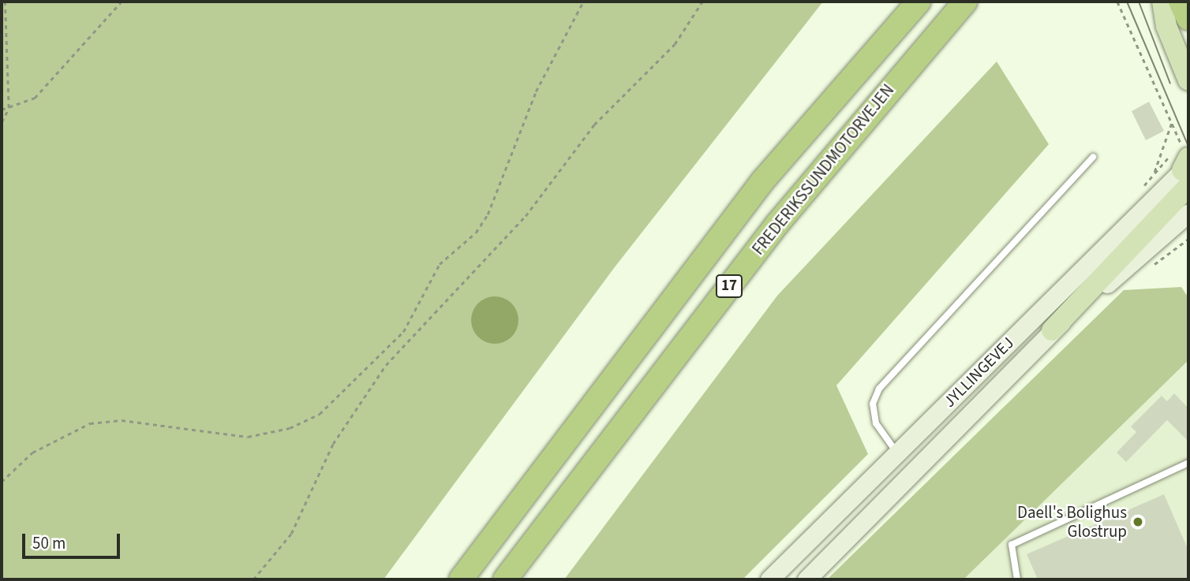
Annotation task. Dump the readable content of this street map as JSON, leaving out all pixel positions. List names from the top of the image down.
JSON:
{
  "streets": {
    "highway": ["FREDERIKSSUNDMOTORVEJEN", "17"],
    "street": ["JYLLINGEVEJ"]
  },
  "places": ["Daell's Bolighus Glostrup"],
  "scale_bar": "50 m"
}
